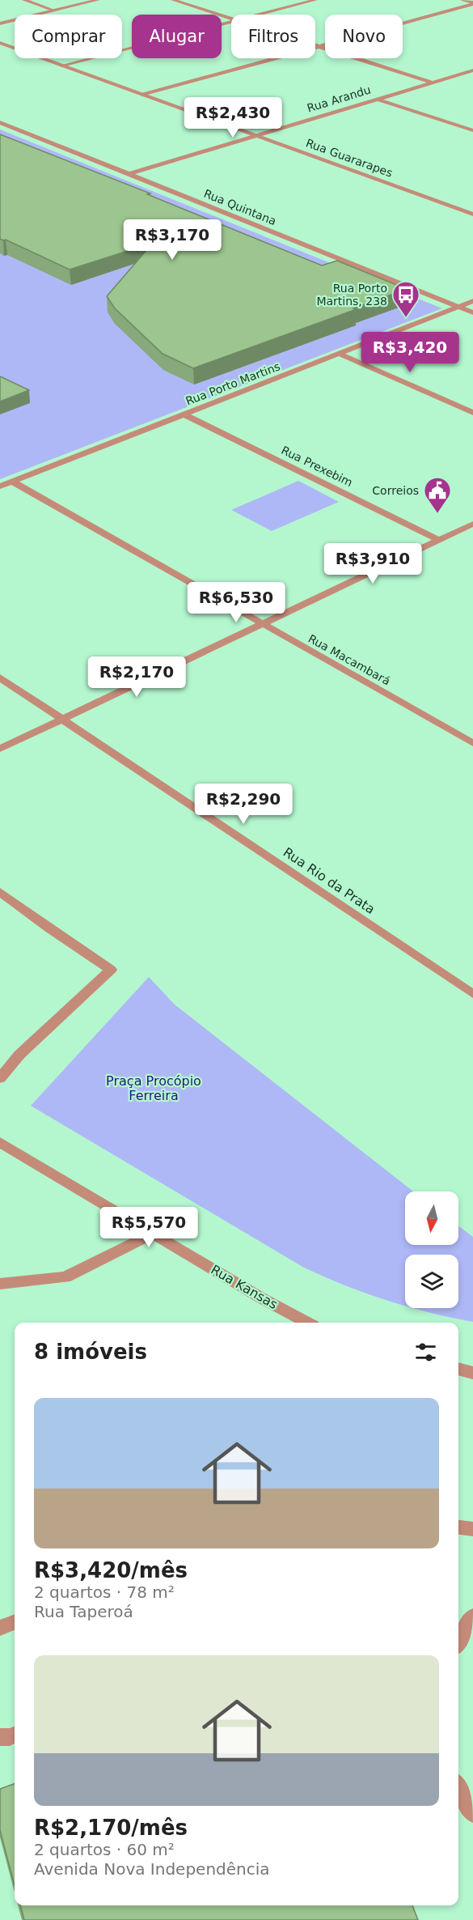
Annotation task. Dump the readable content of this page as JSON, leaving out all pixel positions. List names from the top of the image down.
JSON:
{
  "streets": {
    "street": [
      "Rua Arandu",
      "Rua Guararapes",
      "Rua Quintana",
      "Rua Porto Martins",
      "Rua Prexebim",
      "Rua Macambará",
      "Rua Rio da Prata",
      "Rua Kansas"
    ]
  },
  "crossings": [
    ["Rua Arandu", "Rua Guararapes"],
    ["Rua Arandu", "Rua Quintana"],
    ["Rua Quintana", "Rua Porto Martins"],
    ["Rua Porto Martins", "Rua Prexebim"],
    ["Rua Porto Martins", "Rua Macambará"]
  ],
  "parks": ["Praça Procópio Ferreira"],
  "places": {
    "bus stop": ["Rua Porto Martins, 238"],
    "public building": ["Correios"]
  },
  "north": "bottom",
  "page": {
    "chip": [
      "Comprar",
      "Alugar",
      "Filtros",
      "Novo"
    ],
    "price": [
      "R$2,430",
      "R$3,170",
      "R$3,420",
      "R$3,910",
      "R$6,530",
      "R$2,170",
      "R$2,290",
      "R$5,570"
    ],
    "heading": "8 imóveis",
    "list": [
      {
        "name": "R$3,420/mês",
        "note": "2 quartos · 78 m² · Rua Taperoá"
      },
      {
        "name": "R$2,170/mês",
        "note": "2 quartos · 60 m² · Avenida Nova Independência"
      }
    ]
  }
}
